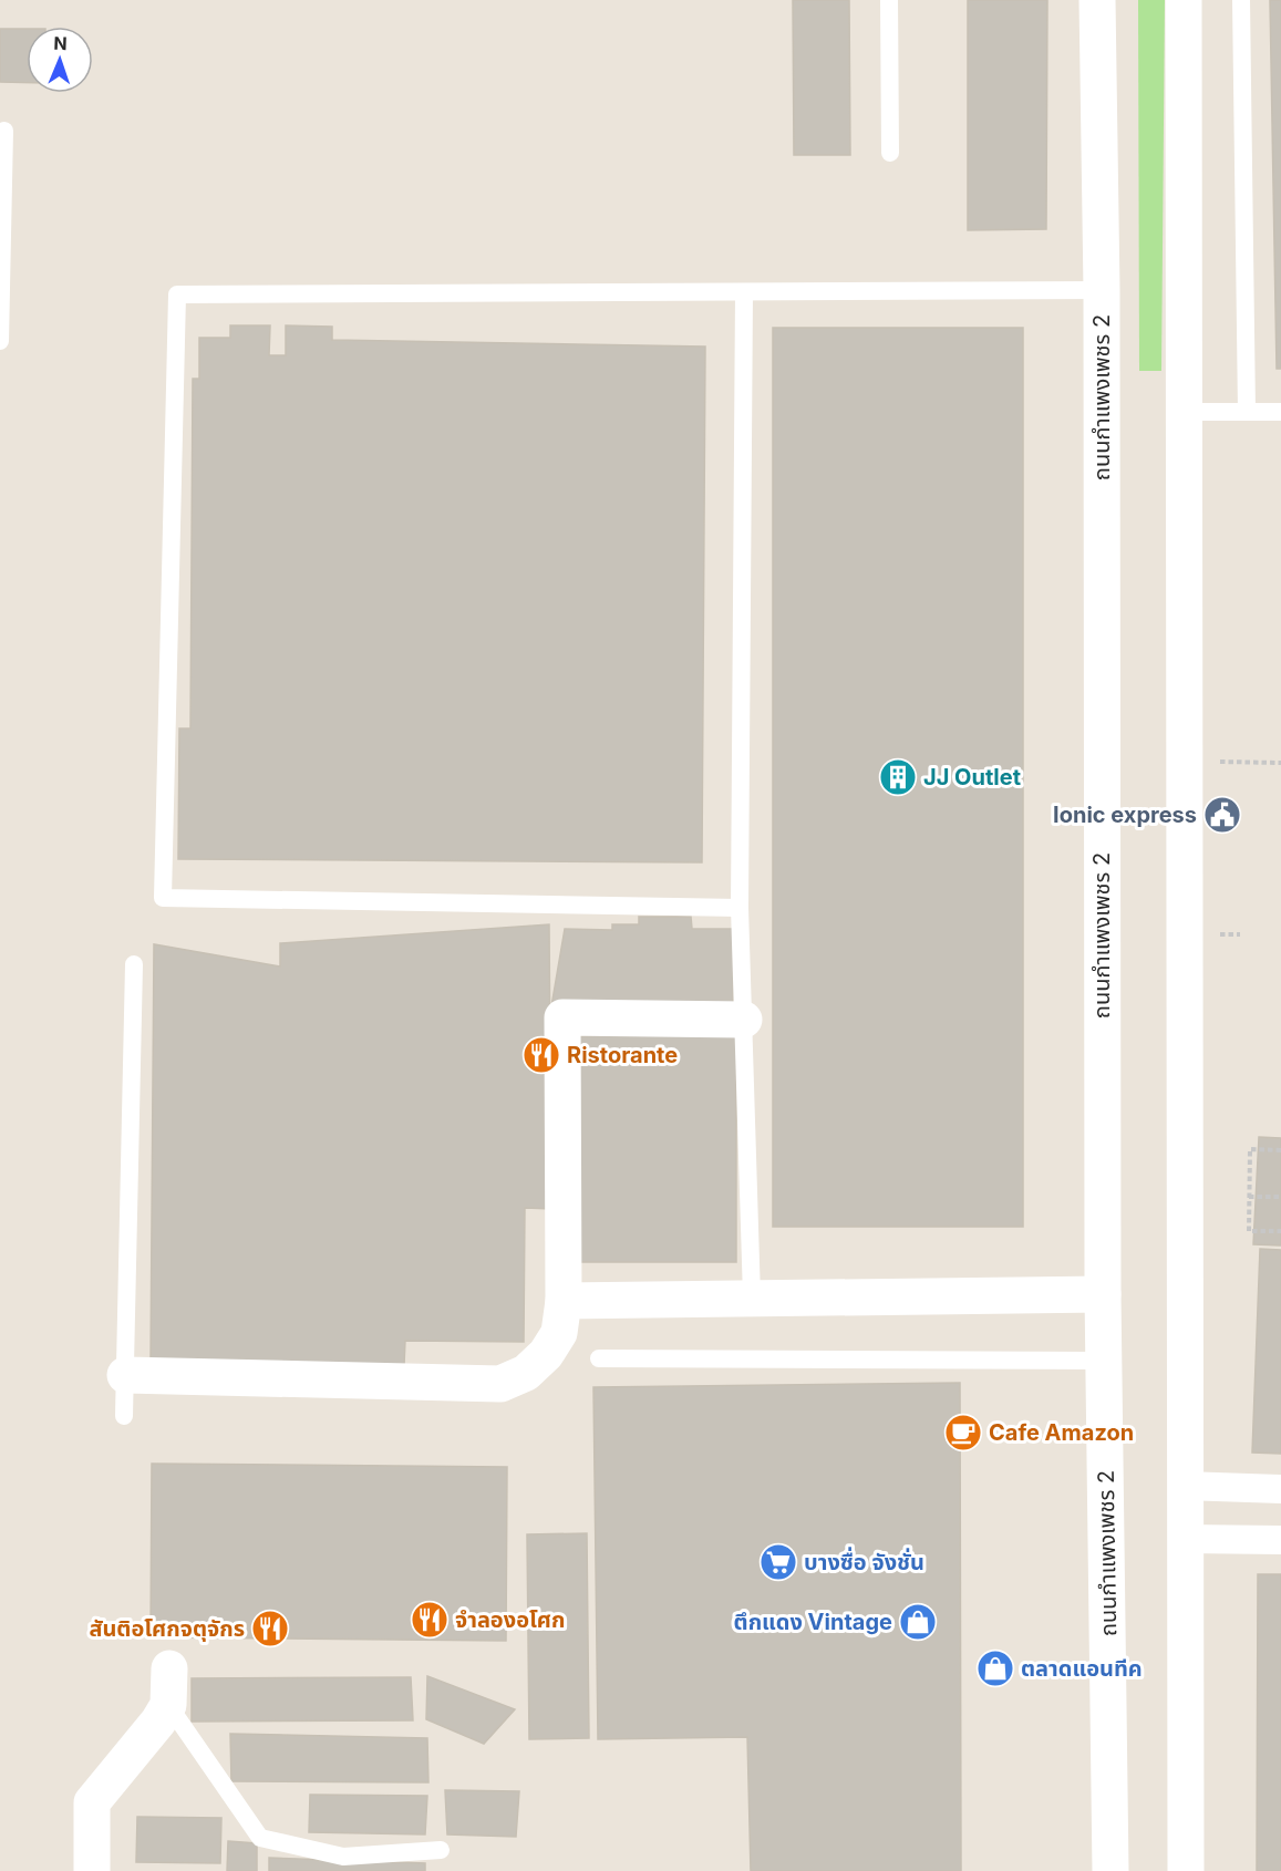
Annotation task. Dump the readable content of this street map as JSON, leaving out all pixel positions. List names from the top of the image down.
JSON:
{
  "streets": {
    "main road": ["ถนนกำแพงเพชร 2"]
  },
  "places": {
    "building": ["JJ Outlet"],
    "public building": ["Ionic express"],
    "restaurant": ["Ristorante", "จำลองอโศก", "สันติอโศกจตุจักร"],
    "cafe": ["Cafe Amazon"],
    "supermarket": ["บางซื่อ จังชั่น"],
    "shop": ["ตึกแดง Vintage", "ตลาดแอนทีค"]
  },
  "north": "top"
}
